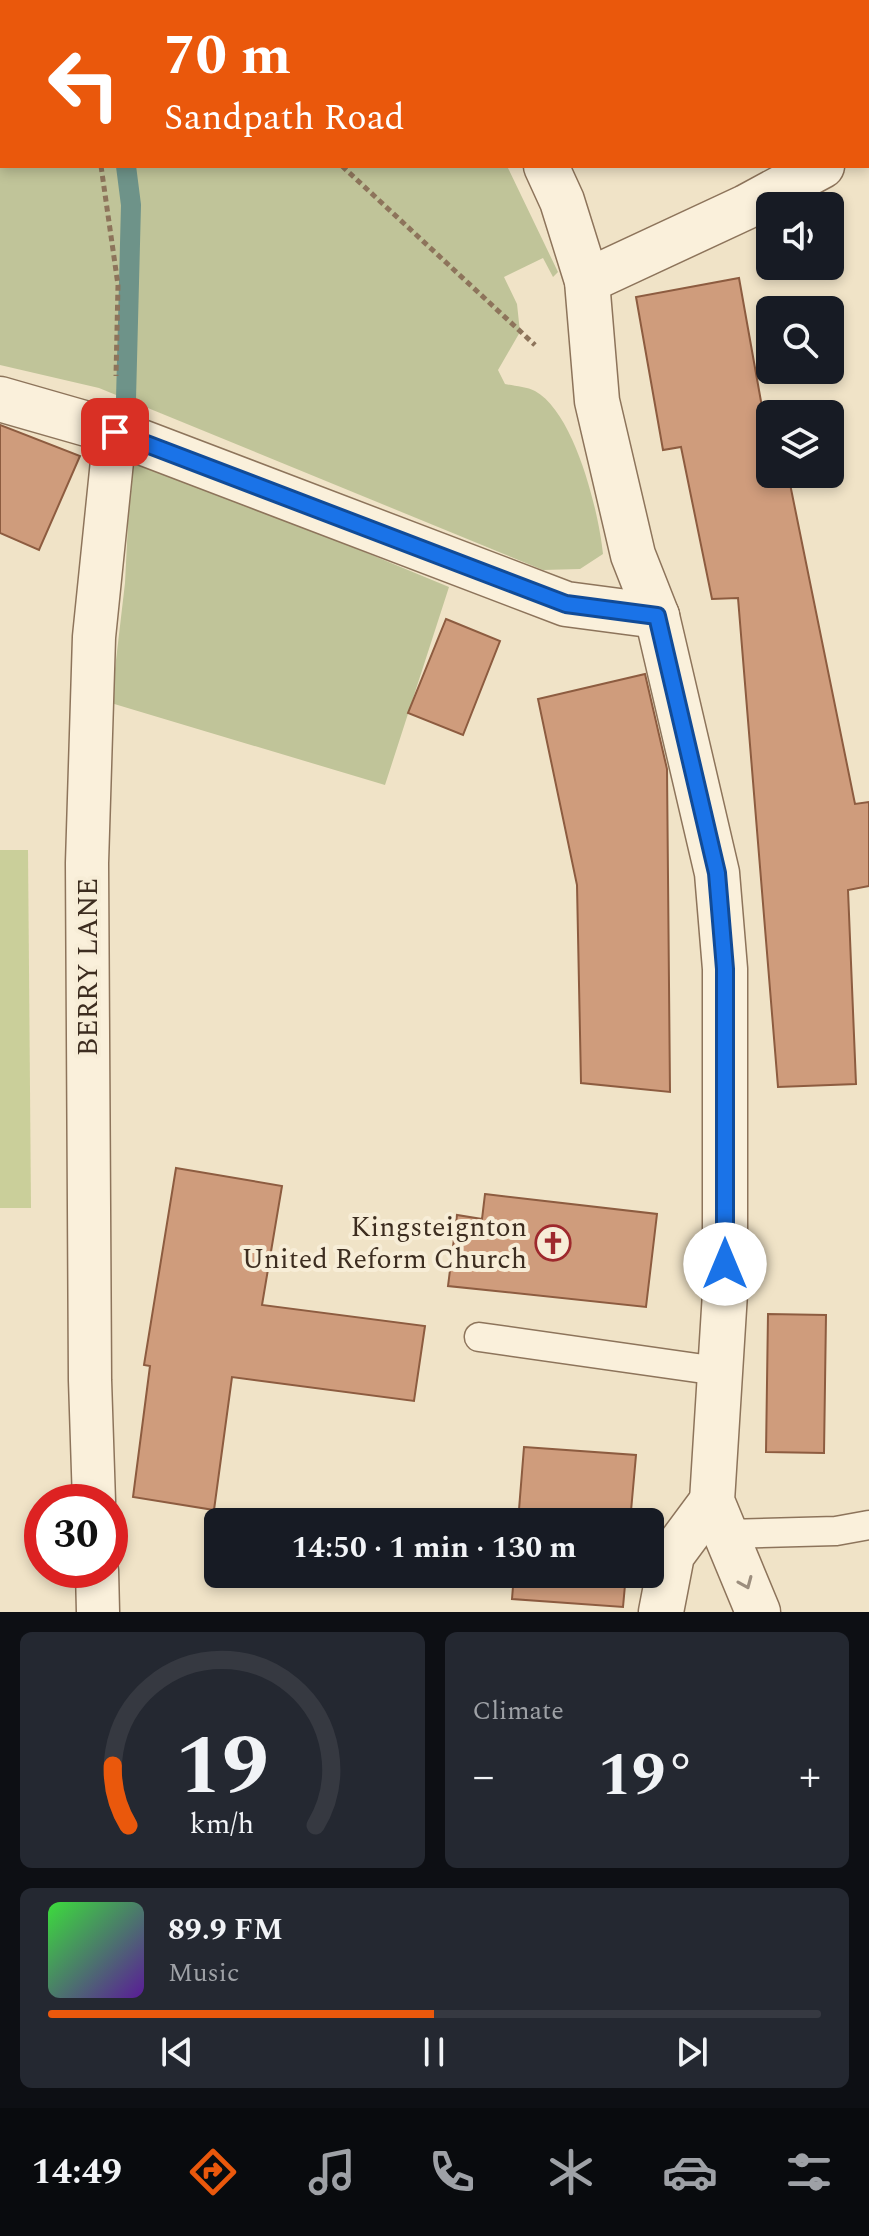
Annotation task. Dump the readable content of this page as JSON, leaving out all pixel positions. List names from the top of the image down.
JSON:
{
  "streets": {
    "street": ["BERRY LANE"]
  },
  "places": {
    "church": ["Kingsteignton United Reform Church"]
  },
  "page": {
    "turn": ["70 m", "Sandpath Road"],
    "limit": "30",
    "trip": "14:50 · 1 min · 130 m",
    "tile": "Climate",
    "heat": ["−", "19°", "+"],
    "song": ["89.9 FM", "Music"],
    "tabs": "14:49",
    "gauge": ["19", "km/h"]
  }
}
